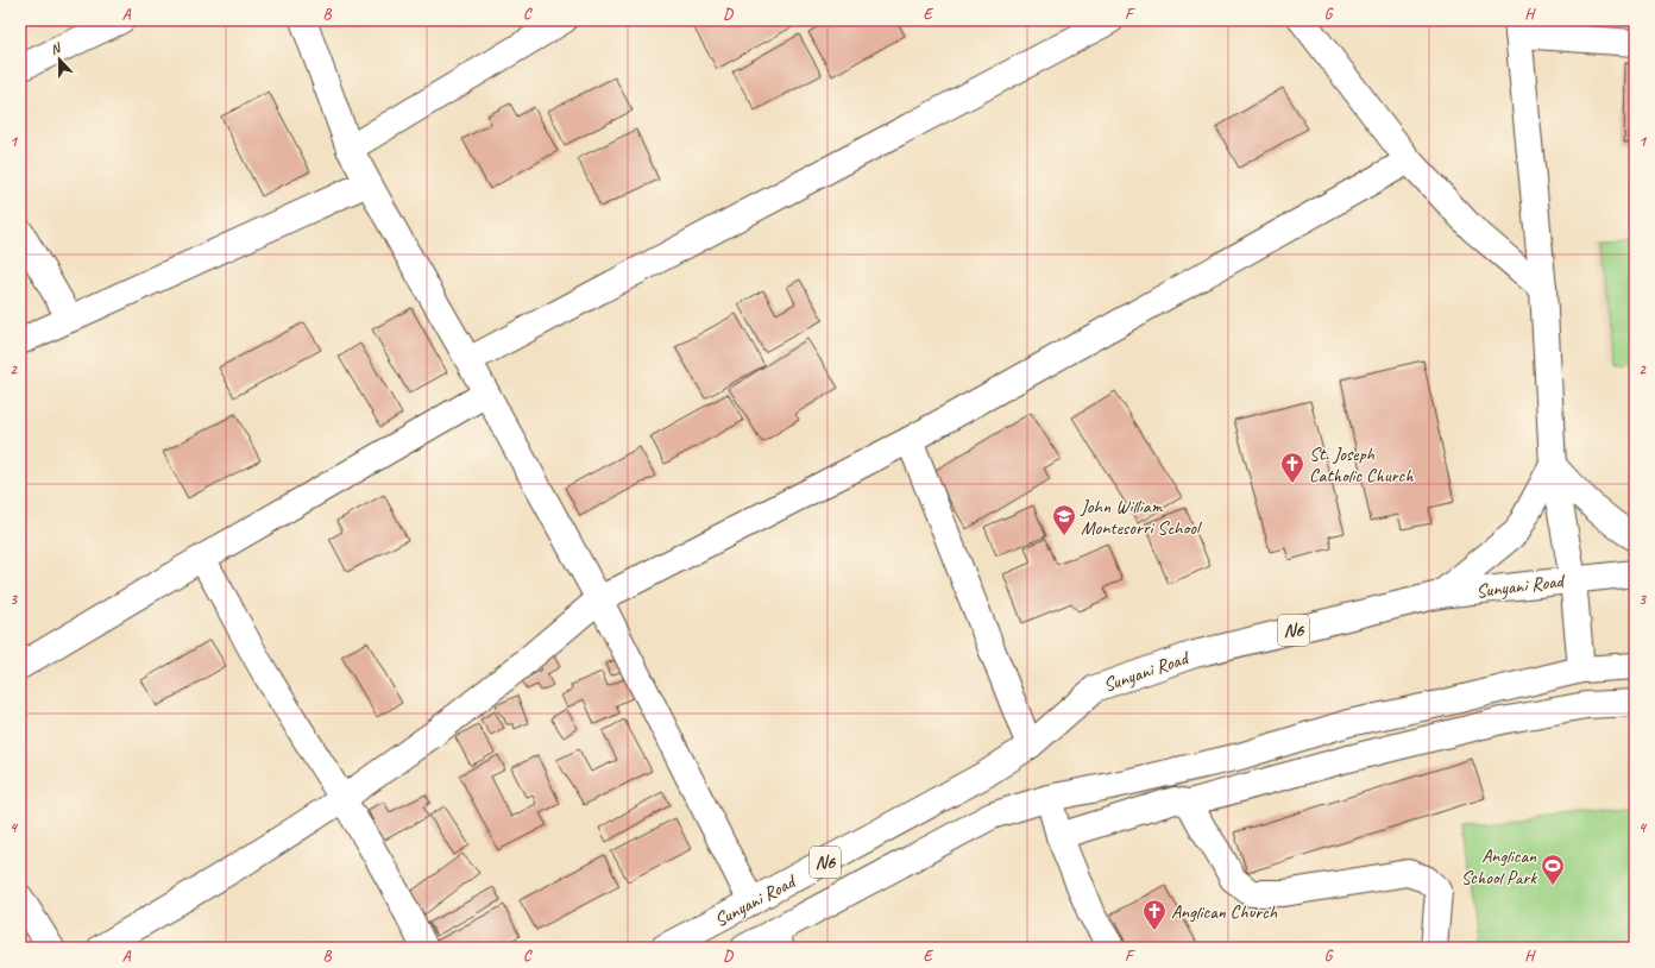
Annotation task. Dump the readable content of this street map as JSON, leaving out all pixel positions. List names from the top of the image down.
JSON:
{
  "streets": {
    "street": ["Sunyani Road", "N6"]
  },
  "crossings": [
    ["Sunyani Road", "N6"]
  ],
  "places": {
    "church": ["St. Joseph Catholic Church", "Anglican Church"],
    "school or university": ["John William Montesorri School"],
    "sports": ["Anglican School Park"]
  },
  "north": "top",
  "grid": {
    "columns": [
      "A",
      "B",
      "C",
      "D",
      "E",
      "F",
      "G",
      "H"
    ],
    "rows": [
      "1",
      "2",
      "3",
      "4"
    ]
  }
}
